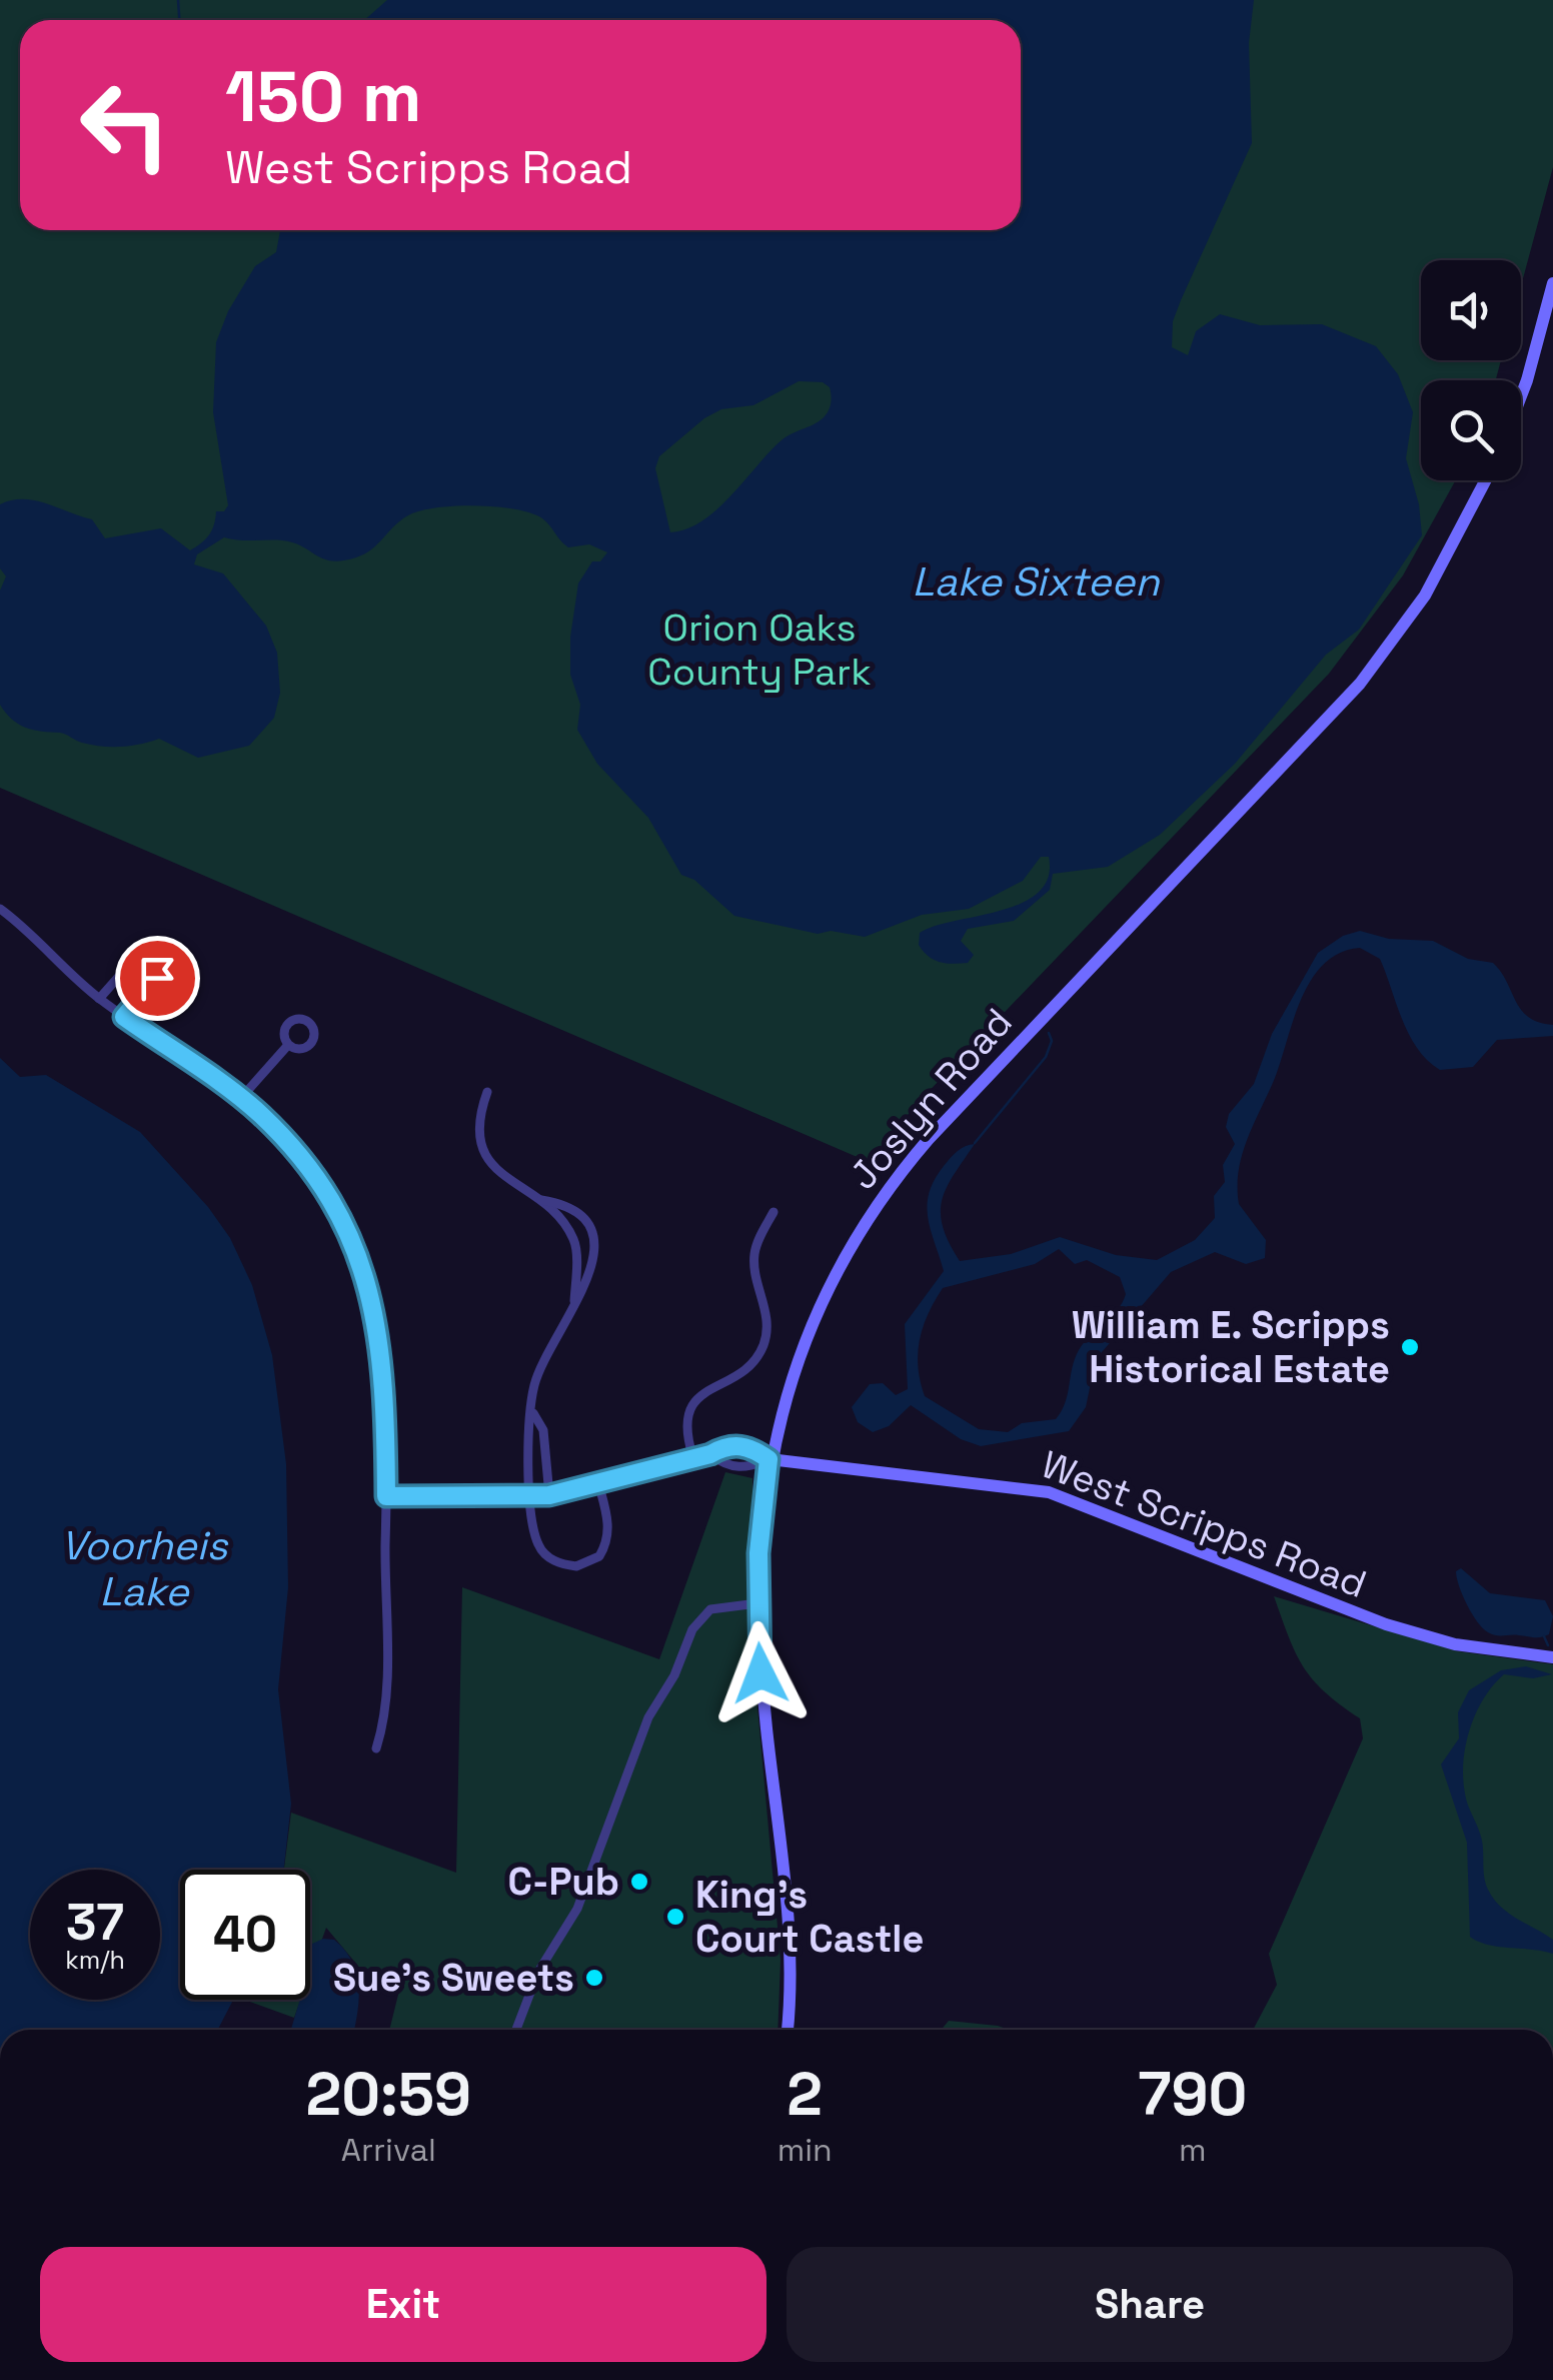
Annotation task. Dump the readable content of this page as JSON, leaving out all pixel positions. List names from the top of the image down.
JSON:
{
  "streets": {
    "street": ["Joslyn Road", "West Scripps Road"]
  },
  "crossings": [
    ["Joslyn Road", "West Scripps Road"]
  ],
  "water": ["Lake Sixteen", "Voorheis Lake"],
  "parks": ["Orion Oaks County Park"],
  "places": [
    "William E. Scripps Historical Estate",
    "C-Pub",
    "King's Court Castle",
    "Sue's Sweets"
  ],
  "page": {
    "turn": ["150 m", "West Scripps Road"],
    "speed": "37 km/h",
    "limit": "40",
    "eta": [
      "20:59",
      "Arrival",
      "2",
      "min",
      "790",
      "m"
    ],
    "buttons": ["Exit", "Share"]
  }
}
